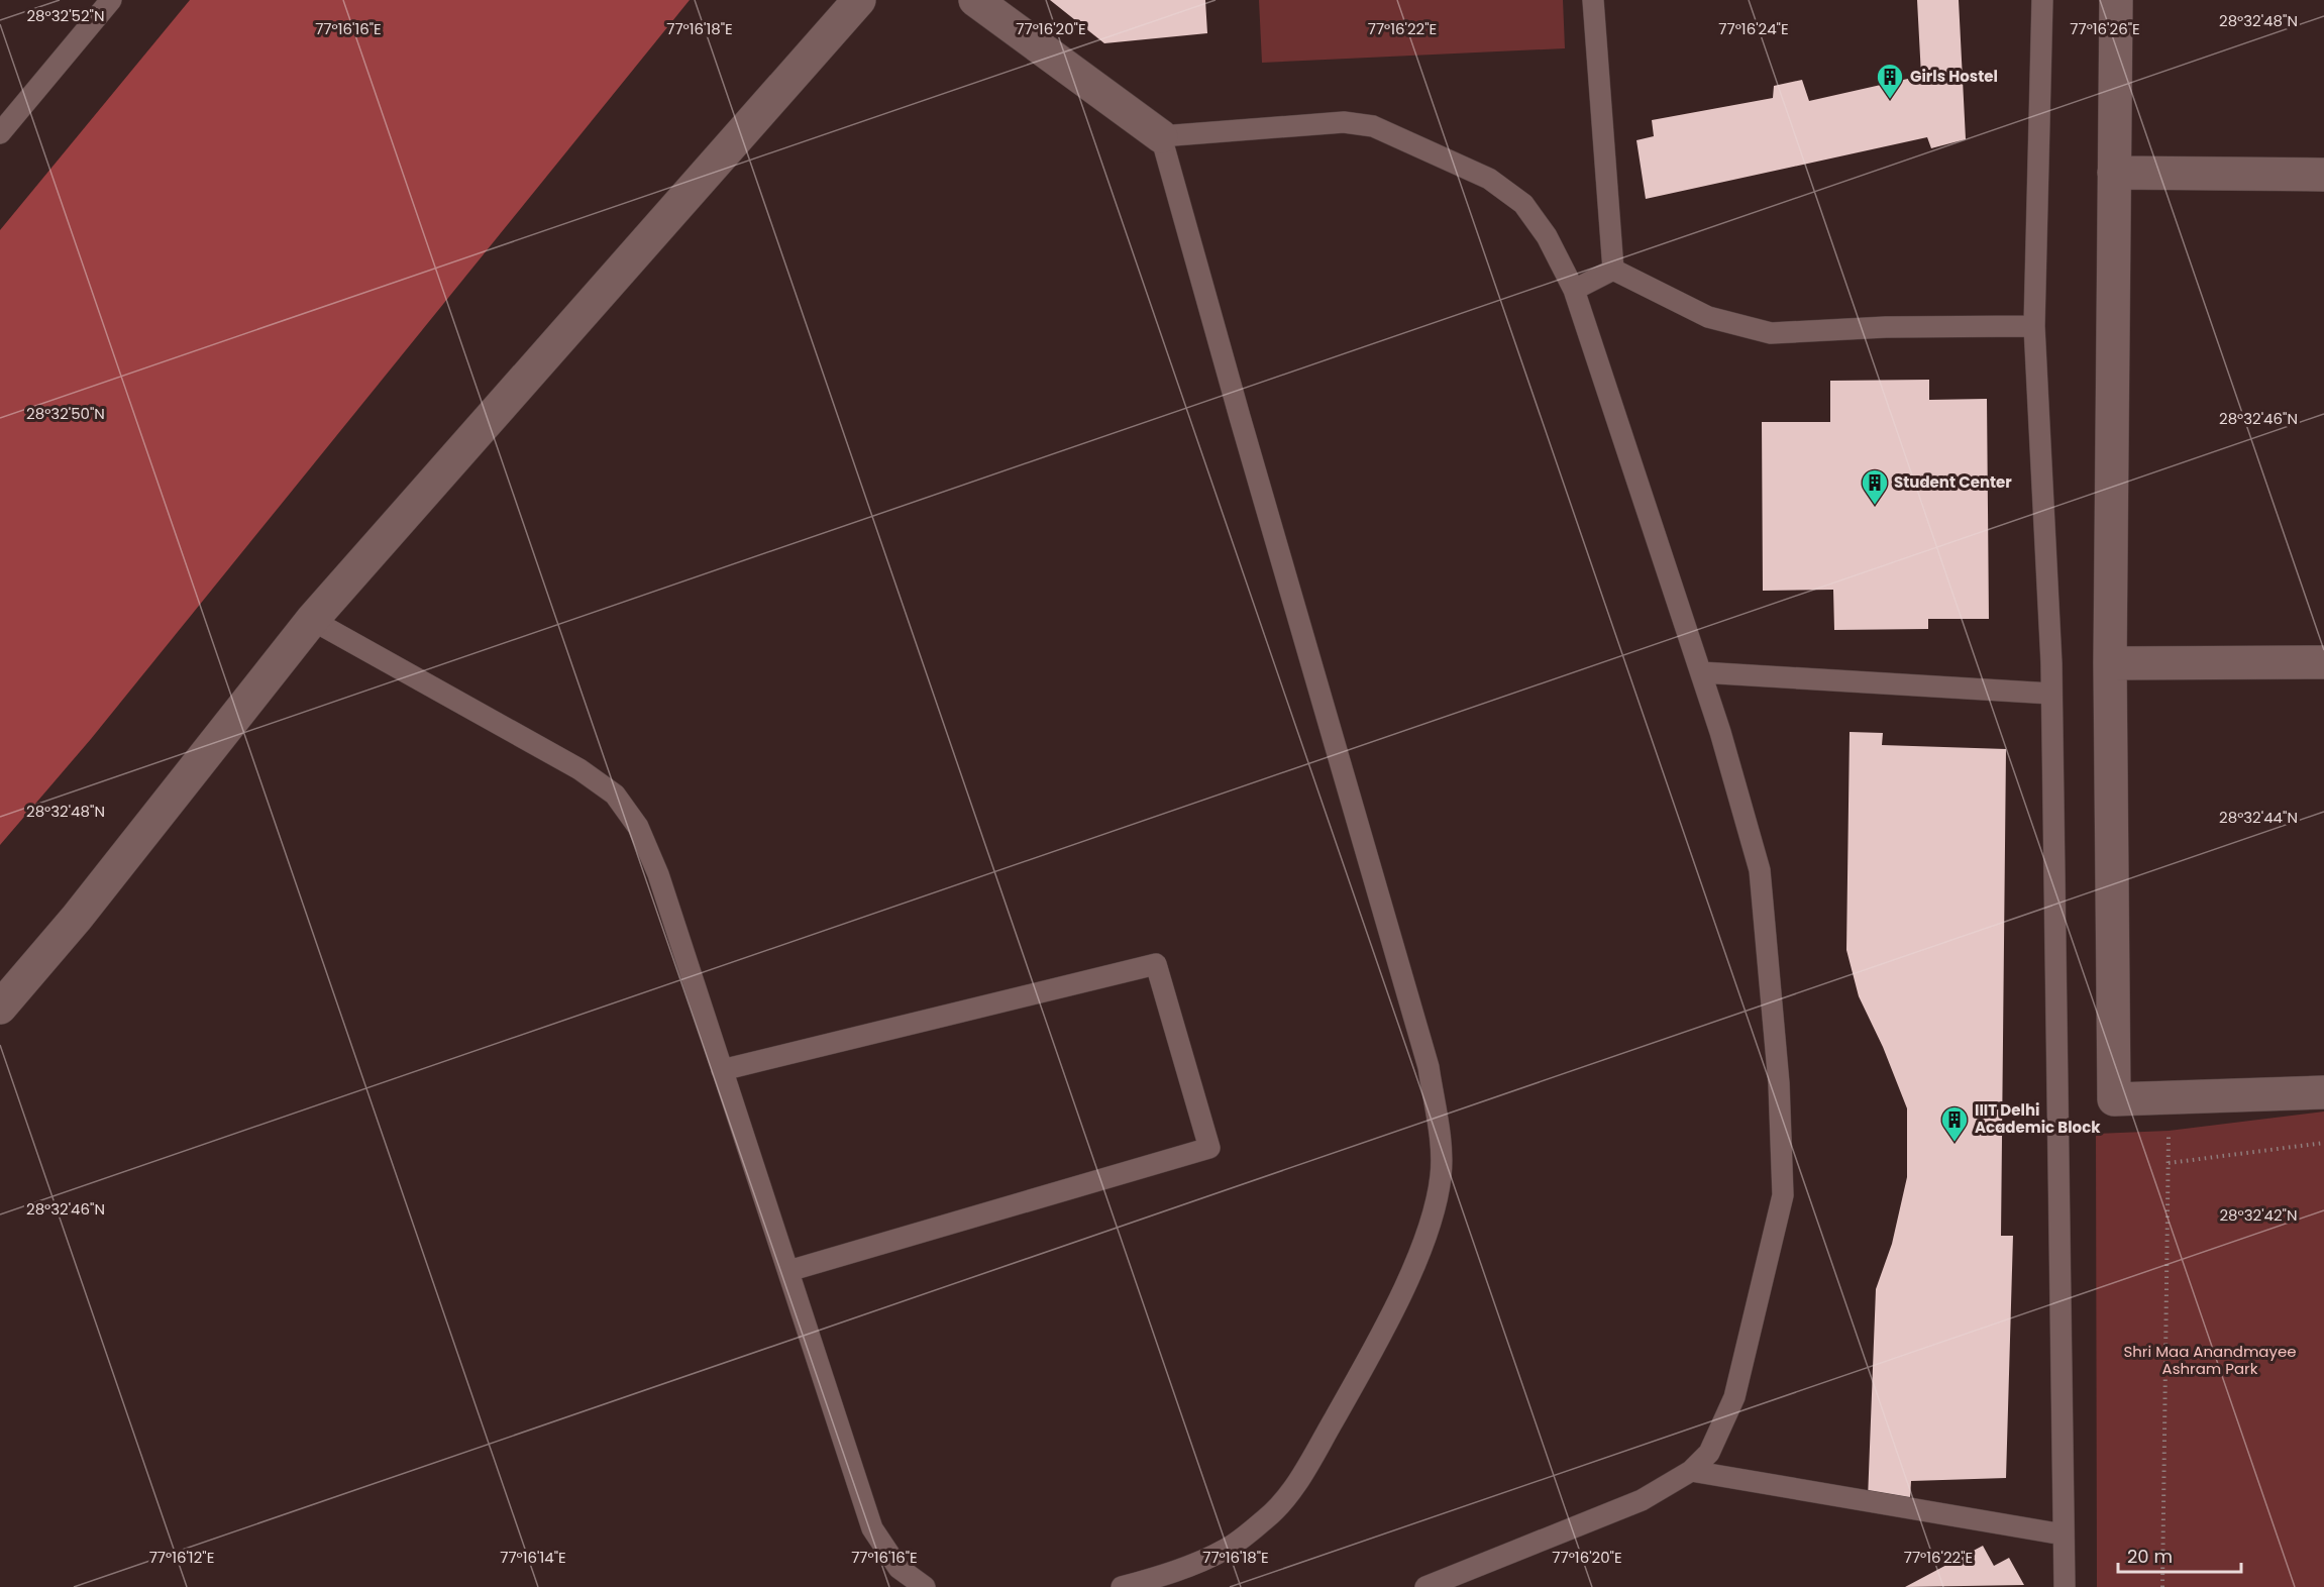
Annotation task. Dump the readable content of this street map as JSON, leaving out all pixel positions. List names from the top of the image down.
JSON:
{
  "parks": ["Shri Maa Anandmayee Ashram Park"],
  "places": {
    "building": ["Girls Hostel", "Student Center", "IIIT Delhi Academic Block"]
  },
  "scale_bar": "20 m",
  "coordinates": [
    "28°32'52\"N",
    "28°32'48\"N",
    "77°16'18\"E",
    "77°16'20\"E",
    "77°16'26\"E",
    "77°16'16\"E",
    "77°16'22\"E",
    "77°16'24\"E",
    "28°32'50\"N",
    "28°32'46\"N",
    "28°32'44\"N",
    "28°32'42\"N",
    "77°16'12\"E",
    "77°16'14\"E"
  ]
}
